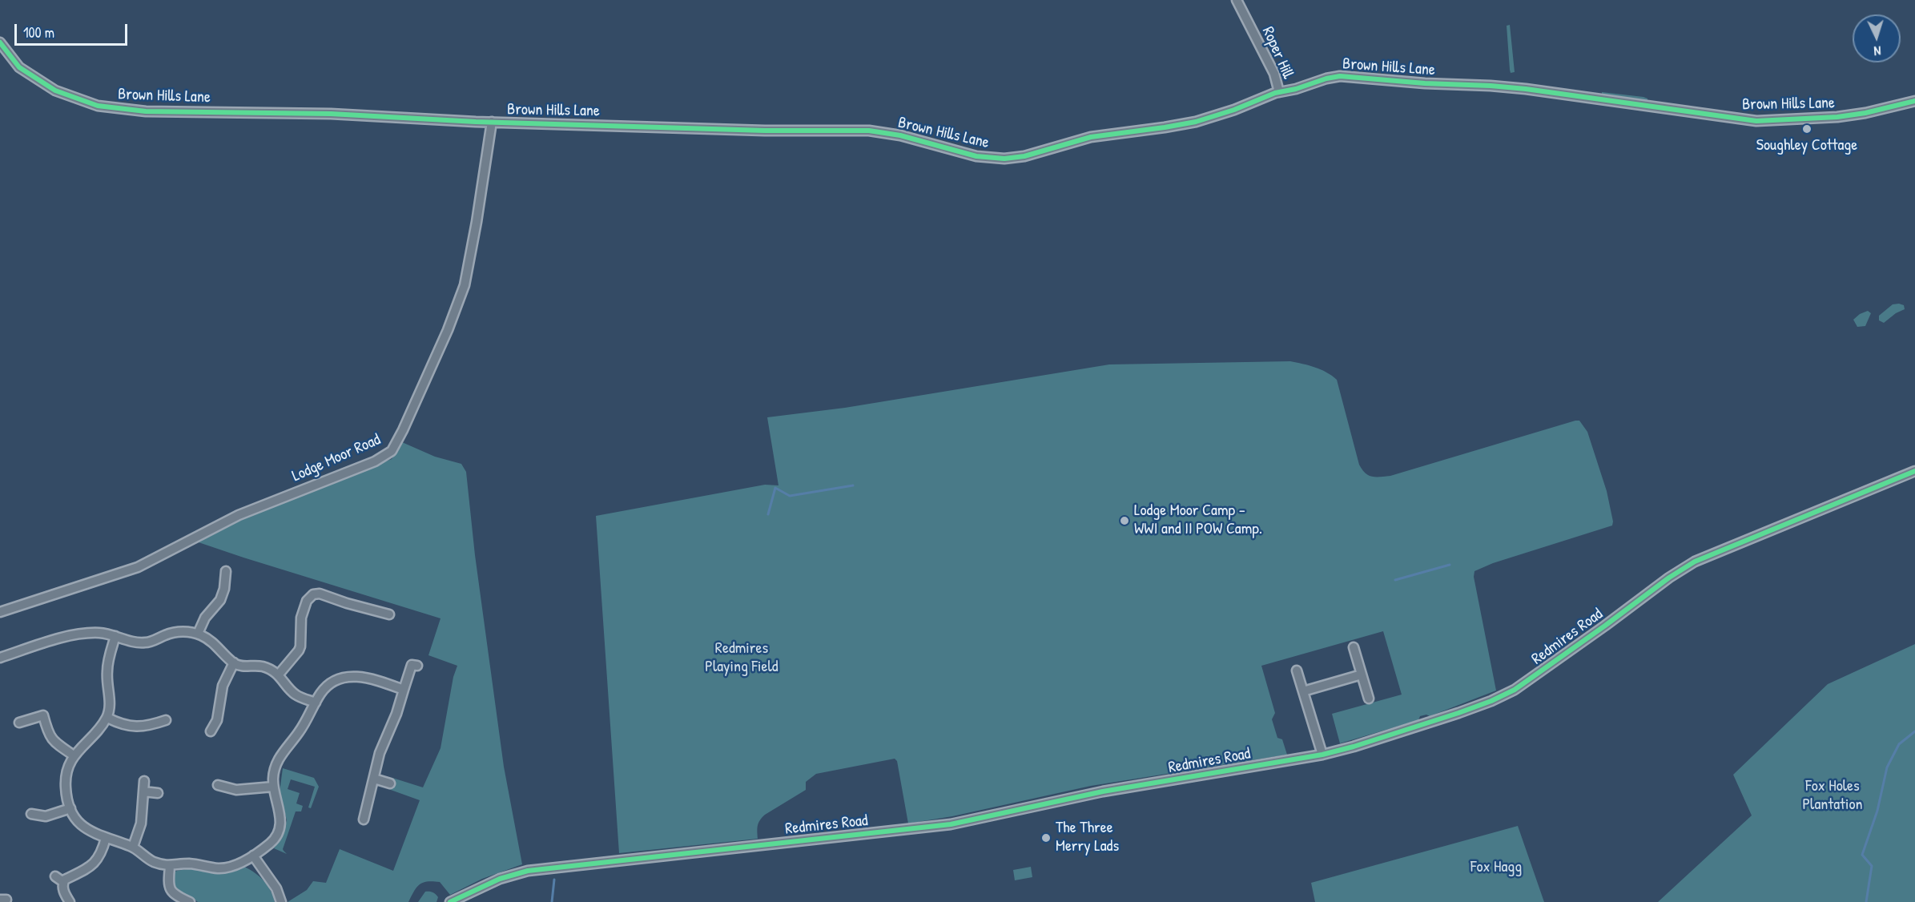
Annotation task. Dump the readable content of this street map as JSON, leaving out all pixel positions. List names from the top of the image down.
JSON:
{
  "streets": {
    "street": [
      "Roper Hill",
      "Brown Hills Lane",
      "Lodge Moor Road",
      "Redmires Road"
    ]
  },
  "crossings": [
    ["Roper Hill", "Brown Hills Lane"],
    ["Brown Hills Lane", "Lodge Moor Road"]
  ],
  "parks": ["Redmires Playing Field", "Fox Holes Plantation", "Fox Hagg"],
  "places": ["Soughley Cottage", "Lodge Moor Camp - WWI and II POW Camp.", "The Three Merry Lads"],
  "scale_bar": "100 m",
  "north": "bottom"
}
